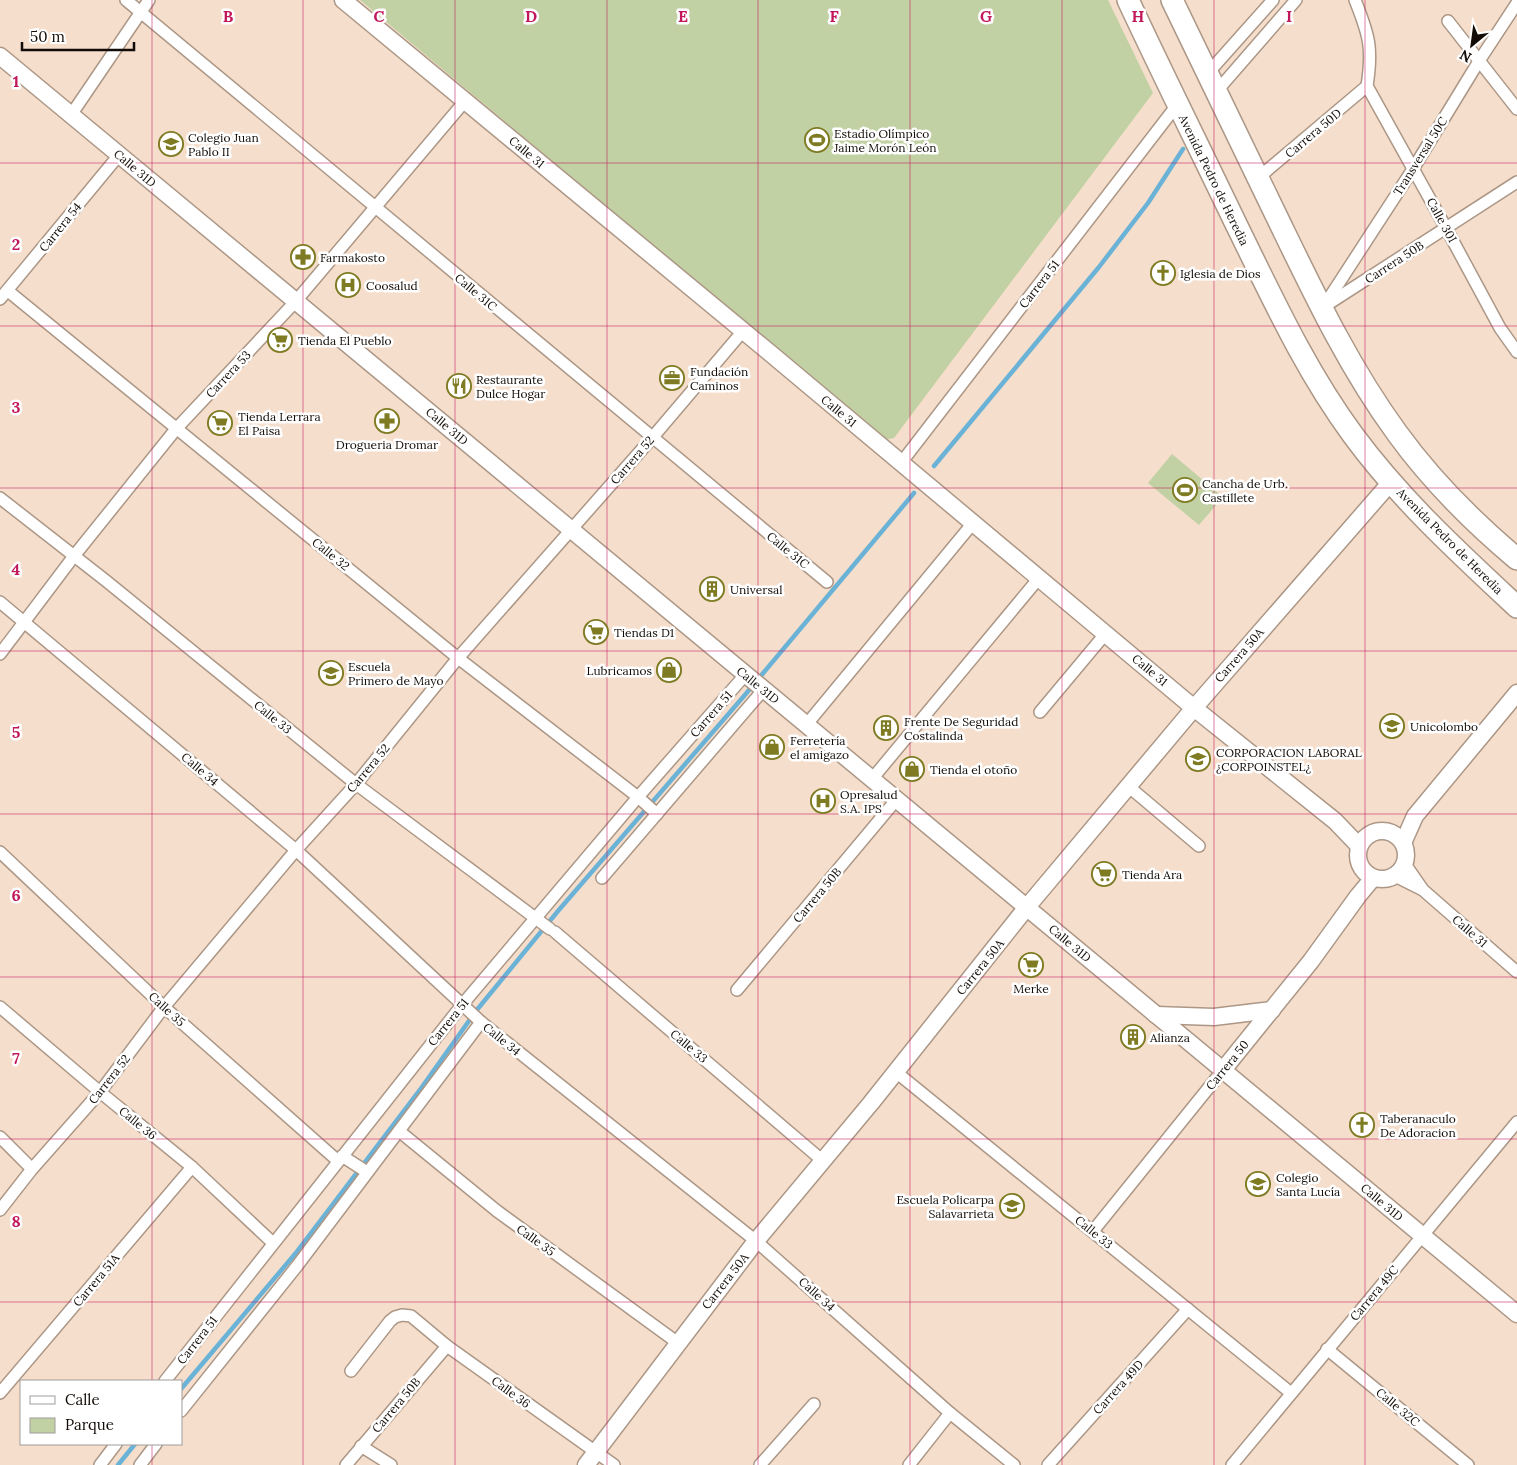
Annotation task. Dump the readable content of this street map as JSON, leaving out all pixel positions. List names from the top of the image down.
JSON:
{
  "streets": {
    "highway": ["Avenida Pedro de Heredia"],
    "street": [
      "Carrera 50D",
      "Calle 31",
      "Transversal 50C",
      "Calle 31D",
      "Calle 30I",
      "Carrera 54",
      "Carrera 50B",
      "Carrera 51",
      "Calle 31C",
      "Carrera 53",
      "Carrera 52",
      "Calle 32",
      "Carrera 50A",
      "Calle 33",
      "Calle 34",
      "Calle 35",
      "Carrera 50",
      "Calle 36",
      "Carrera 51A",
      "Carrera 49C",
      "Carrera 49D",
      "Calle 32C"
    ]
  },
  "crossings": [
    ["Carrera 50D", "Calle 30I"],
    ["Calle 31", "Carrera 51"],
    ["Calle 31", "Carrera 53"],
    ["Calle 31", "Carrera 52"],
    ["Calle 31", "Carrera 50A"],
    ["Calle 31", "Carrera 50"],
    ["Transversal 50C", "Calle 30I"],
    ["Transversal 50C", "Carrera 50B"],
    ["Calle 31D", "Carrera 54"],
    ["Calle 31D", "Carrera 50B"],
    ["Calle 31D", "Carrera 51"],
    ["Calle 31D", "Carrera 53"],
    ["Calle 31D", "Carrera 52"],
    ["Calle 31D", "Carrera 50A"],
    ["Calle 31D", "Carrera 50"],
    ["Calle 31D", "Carrera 49C"],
    ["Avenida Pedro de Heredia", "Carrera 51"],
    ["Avenida Pedro de Heredia", "Carrera 50A"],
    ["Calle 30I", "Carrera 50B"],
    ["Carrera 54", "Calle 32"],
    ["Carrera 50B", "Calle 36"],
    ["Carrera 51", "Calle 32"],
    ["Carrera 51", "Calle 33"],
    ["Carrera 51", "Calle 34"],
    ["Carrera 51", "Calle 35"],
    ["Carrera 51", "Calle 36"],
    ["Calle 31C", "Carrera 53"],
    ["Calle 31C", "Carrera 52"],
    ["Carrera 53", "Calle 32"],
    ["Carrera 53", "Calle 33"],
    ["Carrera 53", "Calle 34"],
    ["Carrera 52", "Calle 32"],
    ["Carrera 52", "Calle 33"],
    ["Carrera 52", "Calle 34"],
    ["Carrera 52", "Calle 35"],
    ["Carrera 52", "Calle 36"],
    ["Carrera 50A", "Calle 33"],
    ["Carrera 50A", "Calle 34"],
    ["Carrera 50A", "Calle 35"],
    ["Carrera 50A", "Calle 36"],
    ["Calle 33", "Carrera 50"],
    ["Calle 33", "Carrera 49C"],
    ["Calle 33", "Carrera 49D"],
    ["Calle 36", "Carrera 51A"],
    ["Carrera 49C", "Calle 32C"]
  ],
  "places": {
    "sports": ["Estadio Olímpico Jaime Morón León", "Cancha de Urb. Castillete"],
    "school or university": [
      "Colegio Juan Pablo II",
      "Escuela Primero de Mayo",
      "Unicolombo",
      "CORPORACION LABORAL ¿CORPOINSTEL¿",
      "Colegio Santa Lucía",
      "Escuela Policarpa Salavarrieta"
    ],
    "pharmacy": ["Farmakosto", "Drogueria Dromar"],
    "church": ["Iglesia de Dios", "Taberanaculo De Adoracion"],
    "hospital": ["Coosalud", "Opresalud S.A. IPS"],
    "supermarket": [
      "Tienda El Pueblo",
      "Tienda Lerrara El Paisa",
      "Tiendas D1",
      "Tienda Ara",
      "Merke"
    ],
    "office": ["Fundación Caminos"],
    "restaurant": ["Restaurante Dulce Hogar"],
    "building": ["Universal", "Frente De Seguridad Costalinda", "Alianza"],
    "shop": ["Lubricamos", "Ferretería el amigazo", "Tienda el otoño"]
  },
  "legend": ["Calle", "Parque"],
  "scale_bar": "50 m",
  "north": "bottom left",
  "grid": {
    "columns": [
      "B",
      "C",
      "D",
      "E",
      "F",
      "G",
      "H",
      "I"
    ],
    "rows": [
      "1",
      "2",
      "3",
      "4",
      "5",
      "6",
      "7",
      "8"
    ]
  }
}
